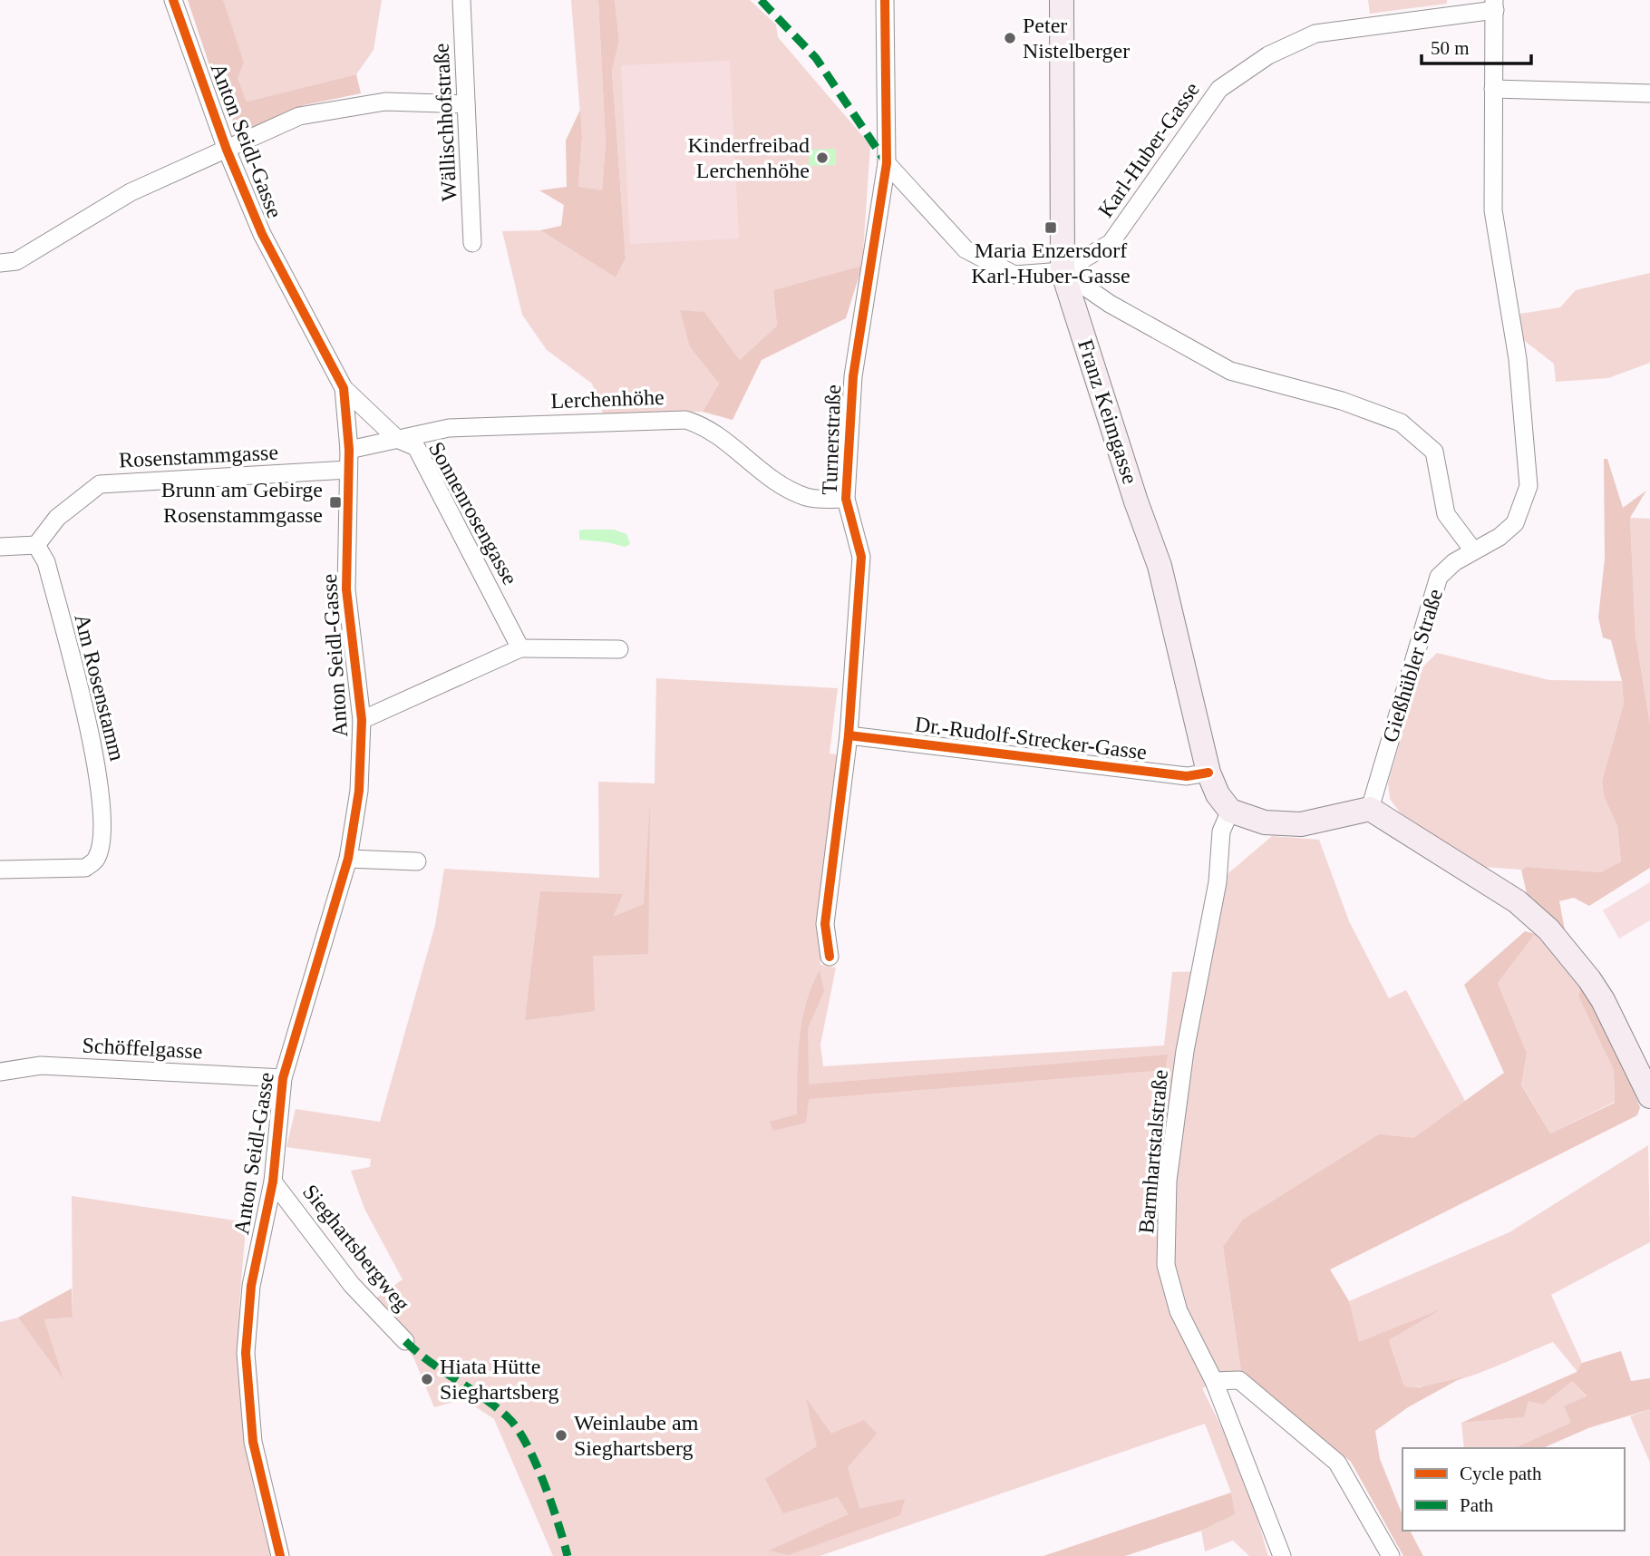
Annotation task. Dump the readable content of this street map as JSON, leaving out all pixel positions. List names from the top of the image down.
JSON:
{
  "streets": {
    "main road": ["Franz Keimgasse"],
    "street": [
      "Wällischhofstraße",
      "Anton Seidl-Gasse",
      "Karl-Huber-Gasse",
      "Lerchenhöhe",
      "Turnerstraße",
      "Rosenstammgasse",
      "Sonnenrosengasse",
      "Gießhübler Straße",
      "Am Rosenstamm",
      "Dr.-Rudolf-Strecker-Gasse",
      "Schöffelgasse",
      "Barmhartstalstraße",
      "Sieghartsbergweg"
    ]
  },
  "crossings": [
    ["Anton Seidl-Gasse", "Lerchenhöhe"],
    ["Anton Seidl-Gasse", "Rosenstammgasse"],
    ["Anton Seidl-Gasse", "Sonnenrosengasse"],
    ["Anton Seidl-Gasse", "Schöffelgasse"],
    ["Anton Seidl-Gasse", "Sieghartsbergweg"],
    ["Karl-Huber-Gasse", "Franz Keimgasse"],
    ["Karl-Huber-Gasse", "Gießhübler Straße"],
    ["Lerchenhöhe", "Turnerstraße"],
    ["Lerchenhöhe", "Sonnenrosengasse"],
    ["Franz Keimgasse", "Dr.-Rudolf-Strecker-Gasse"],
    ["Franz Keimgasse", "Barmhartstalstraße"],
    ["Turnerstraße", "Dr.-Rudolf-Strecker-Gasse"],
    ["Rosenstammgasse", "Am Rosenstamm"]
  ],
  "places": {
    "other": [
      "Peter Nistelberger",
      "Kinderfreibad Lerchenhöhe",
      "Hiata Hütte Sieghartsberg",
      "Weinlaube am Sieghartsberg"
    ],
    "transit": ["Maria Enzersdorf Karl-Huber-Gasse", "Brunn am Gebirge Rosenstammgasse"]
  },
  "legend": ["Cycle path", "Path"],
  "scale_bar": "50 m"
}
